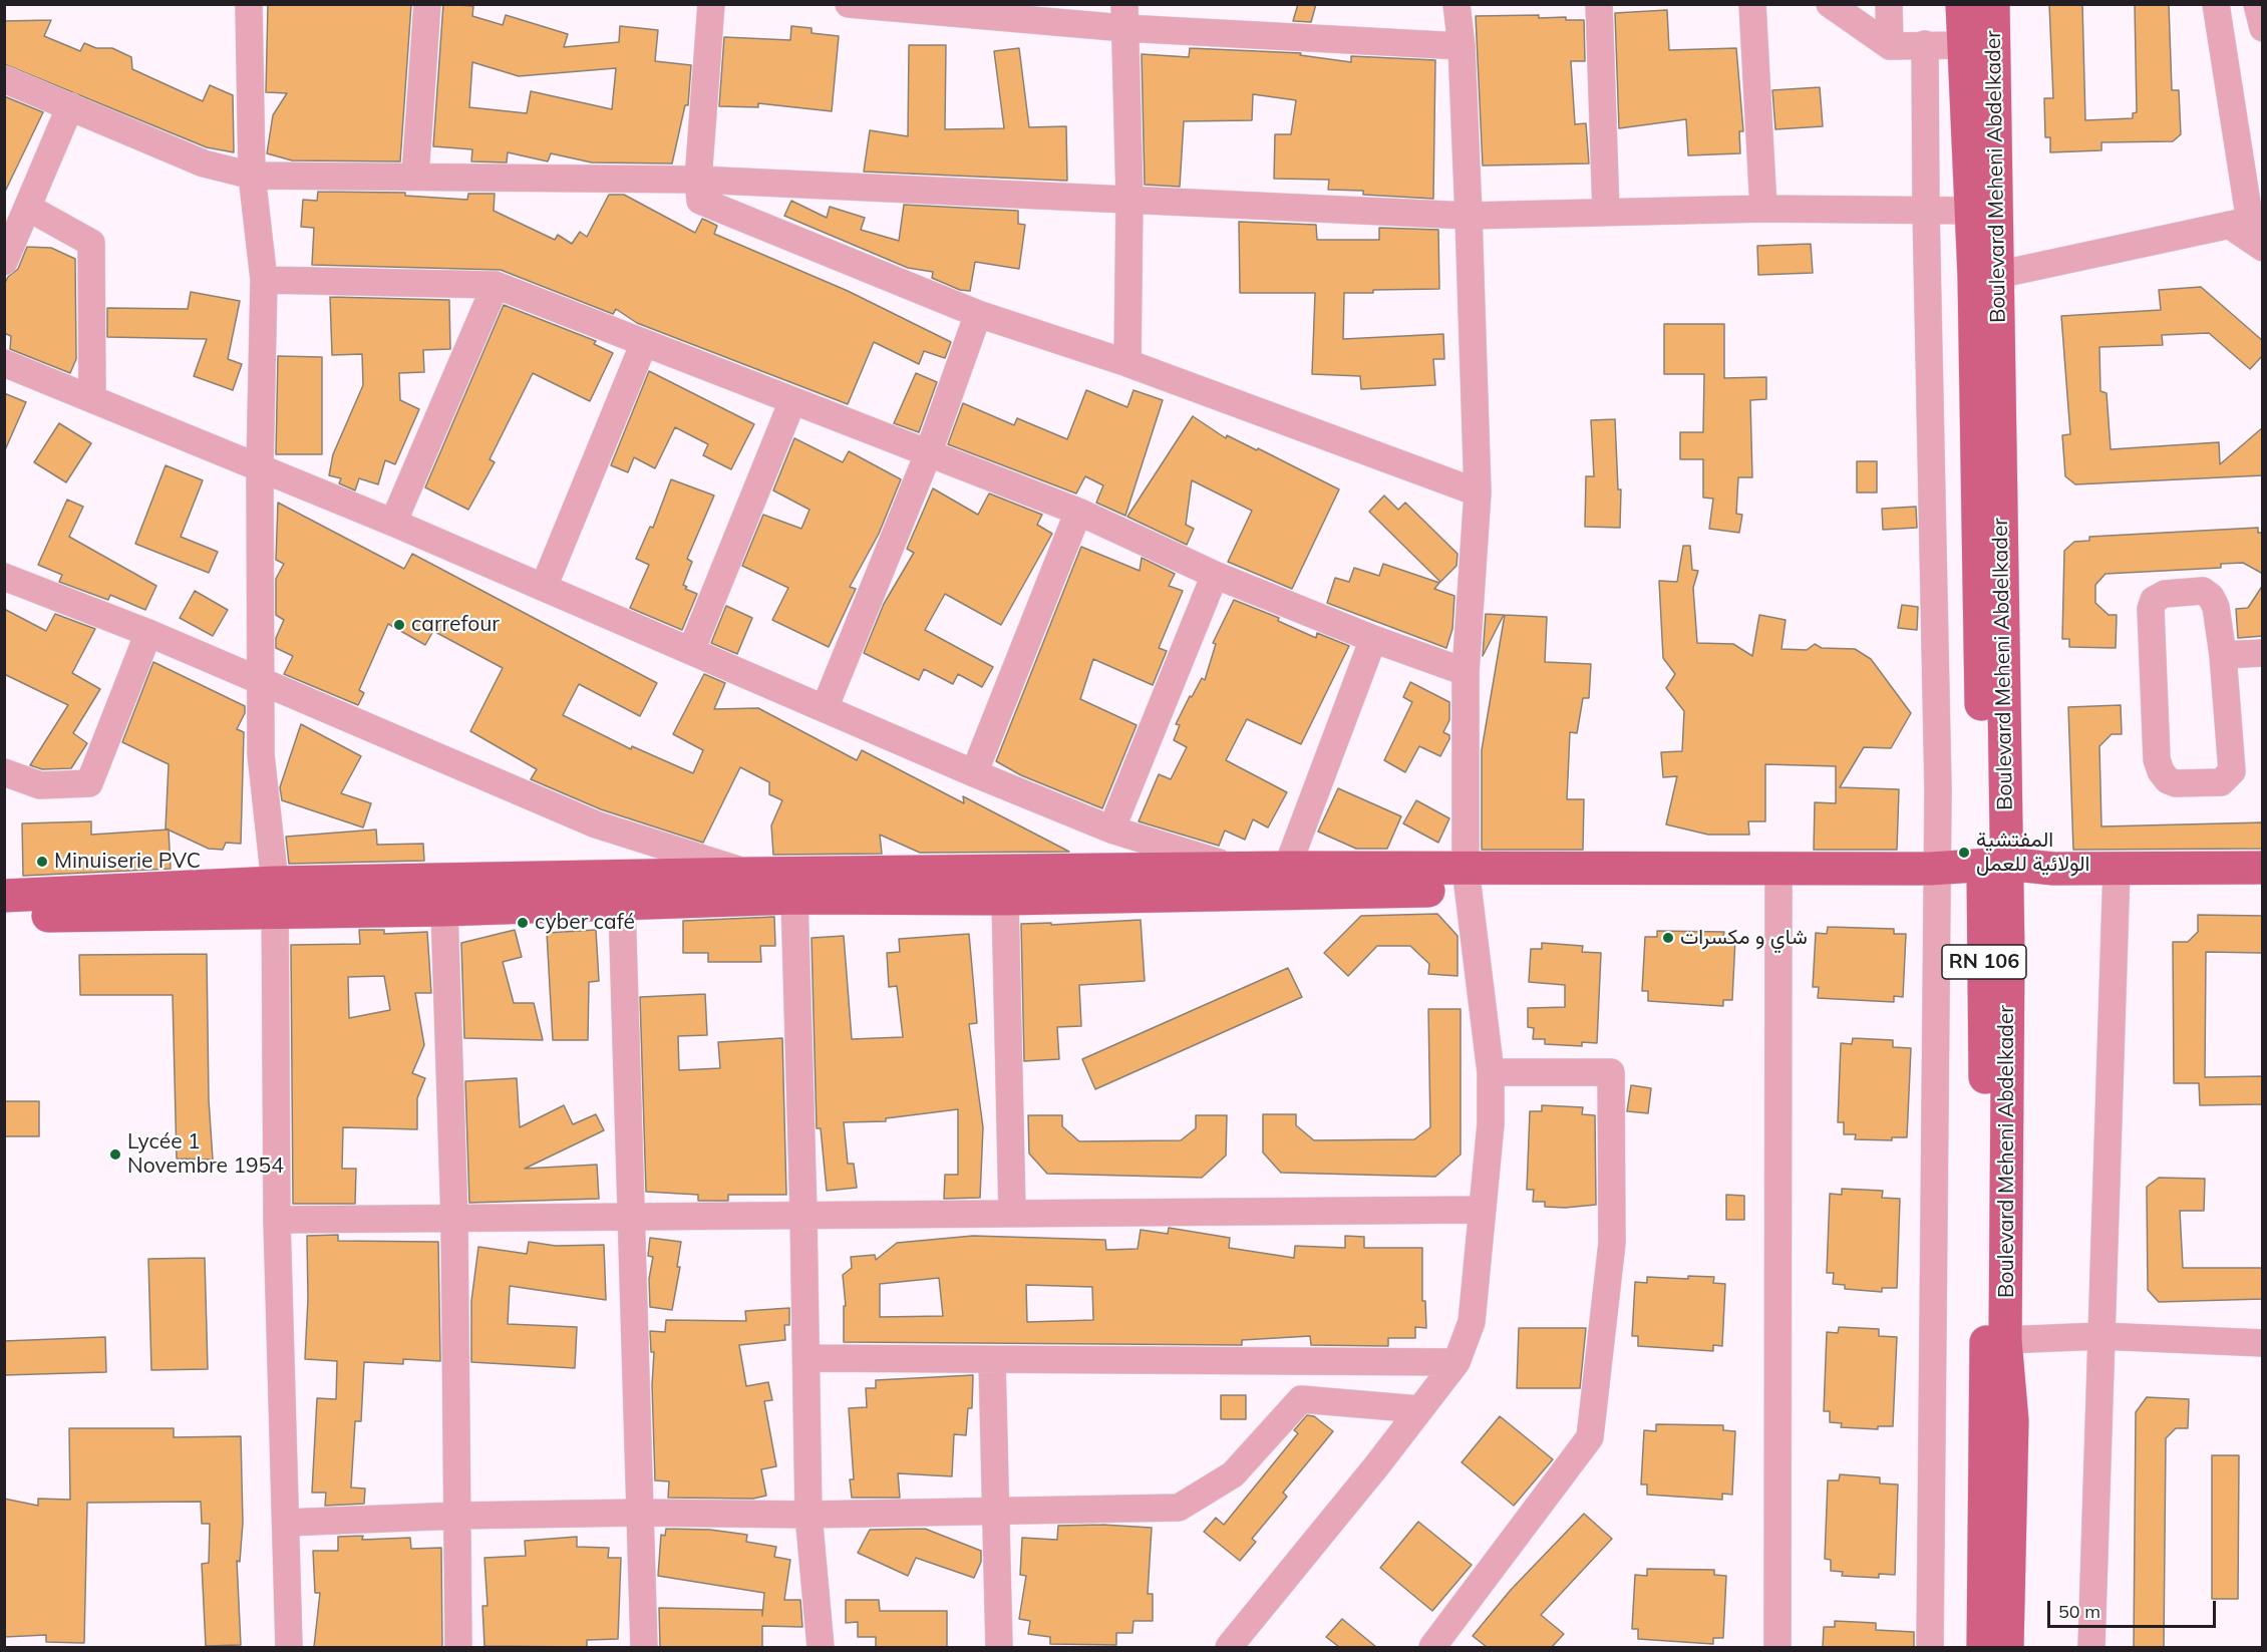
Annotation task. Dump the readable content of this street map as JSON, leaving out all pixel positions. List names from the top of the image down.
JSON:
{
  "streets": {
    "main road": ["Boulevard Meheni Abdelkader", "RN 106"]
  },
  "places": [
    "carrefour",
    "المفتشية الولائية للعمل",
    "Minuiserie PVC",
    "cyber café",
    "شاي و مكسرات",
    "Lycée 1 Novembre 1954"
  ],
  "scale_bar": "50 m"
}
